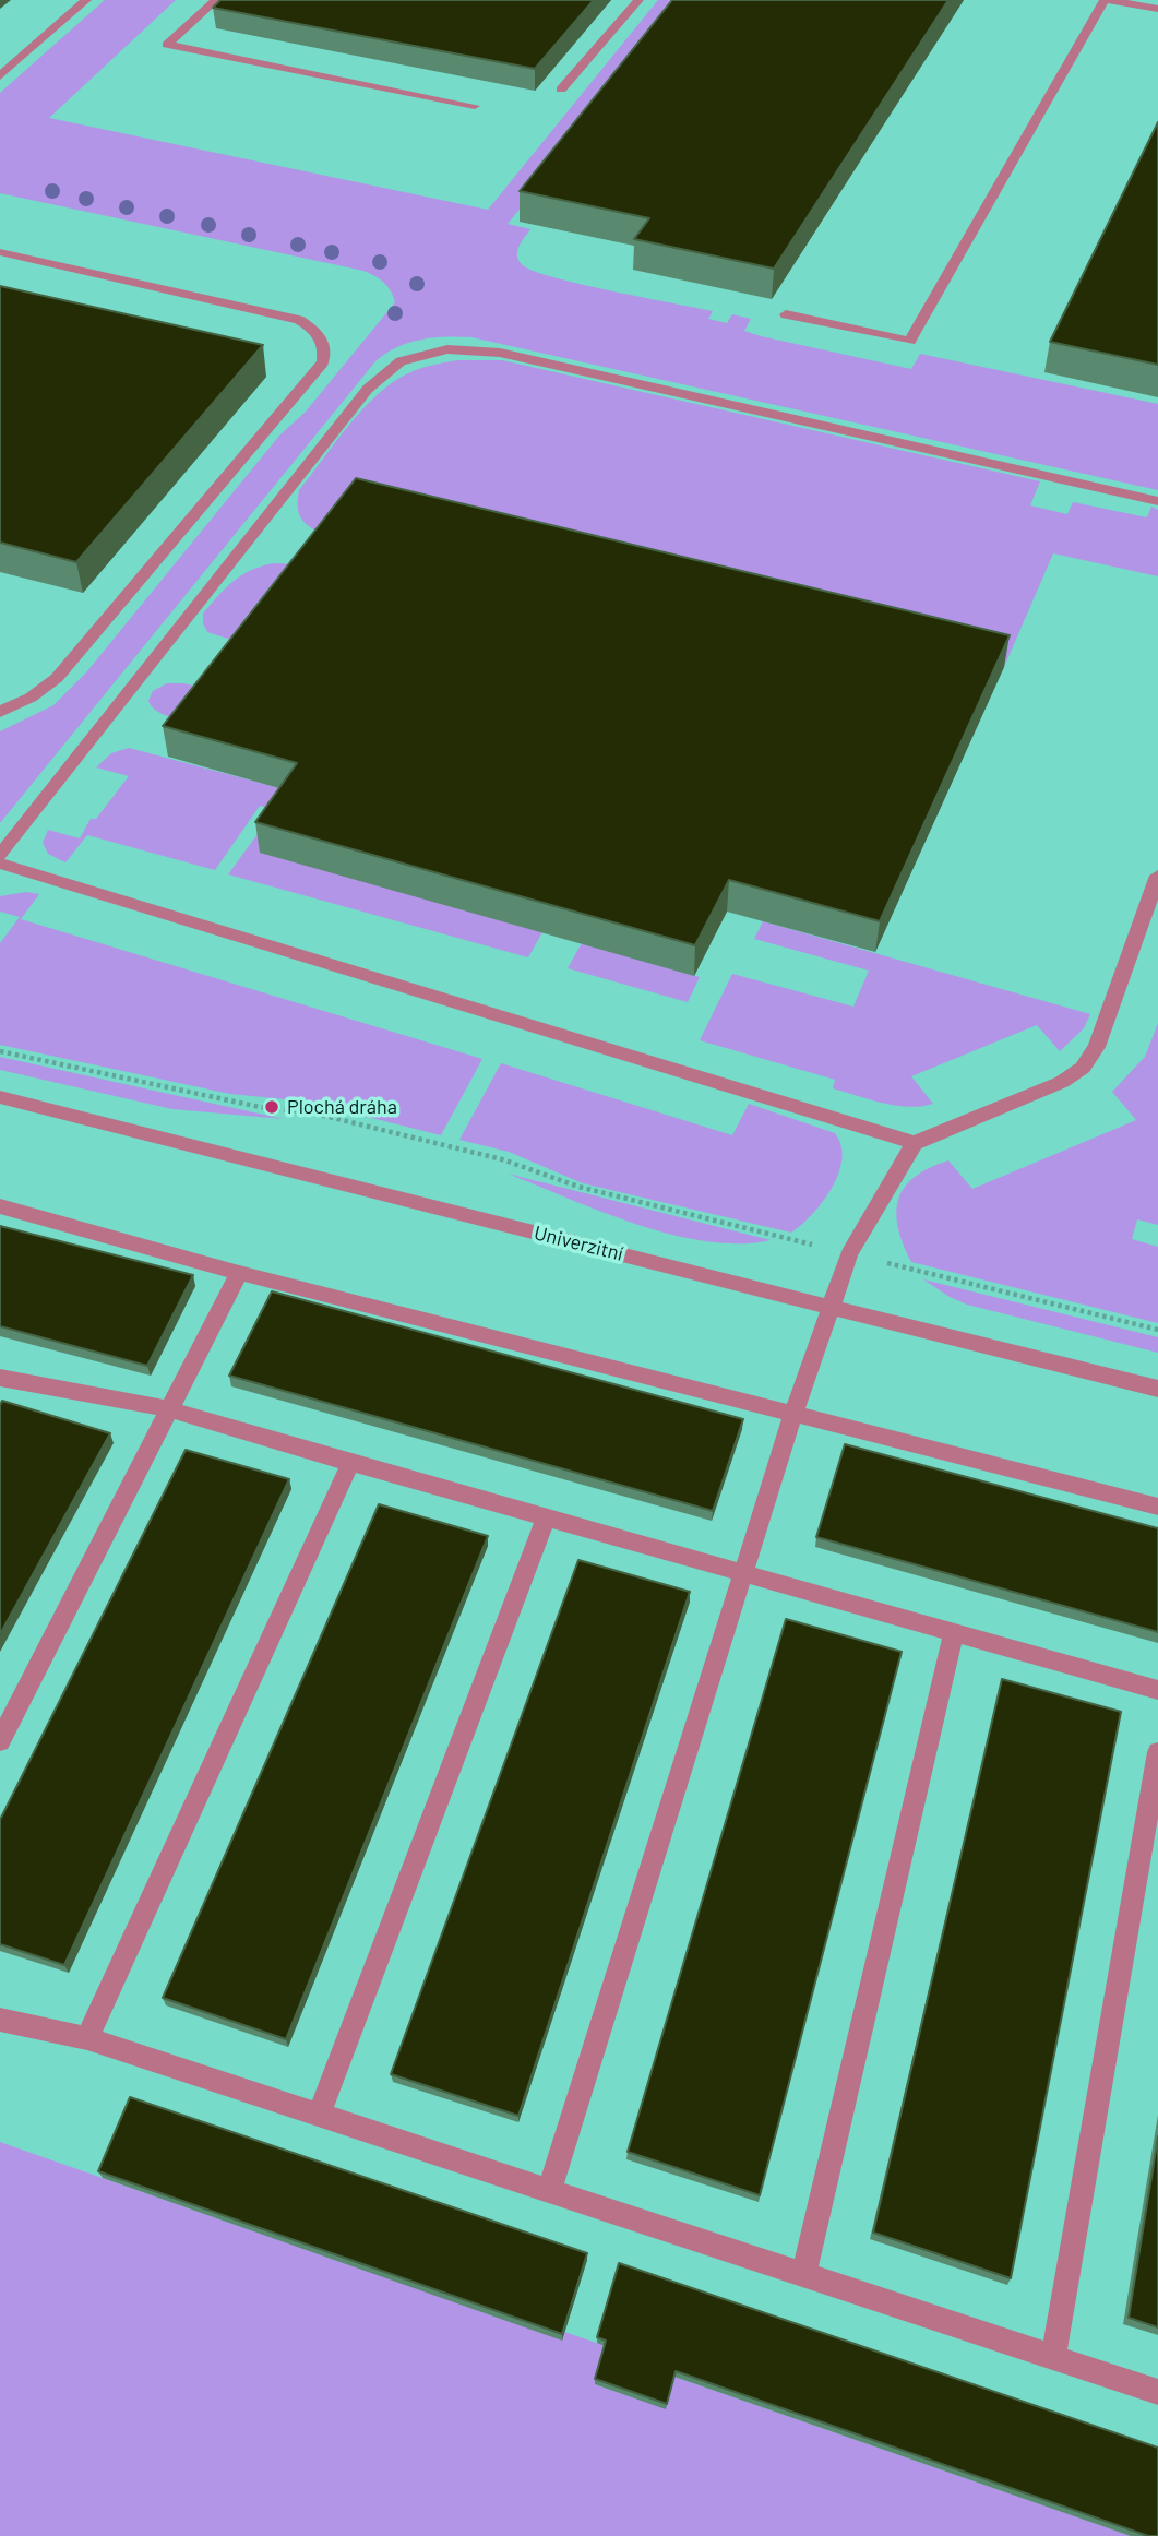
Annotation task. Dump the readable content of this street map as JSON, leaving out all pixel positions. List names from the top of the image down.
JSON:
{
  "streets": {
    "street": ["Univerzitní"]
  },
  "places": ["Plochá dráha"]
}
